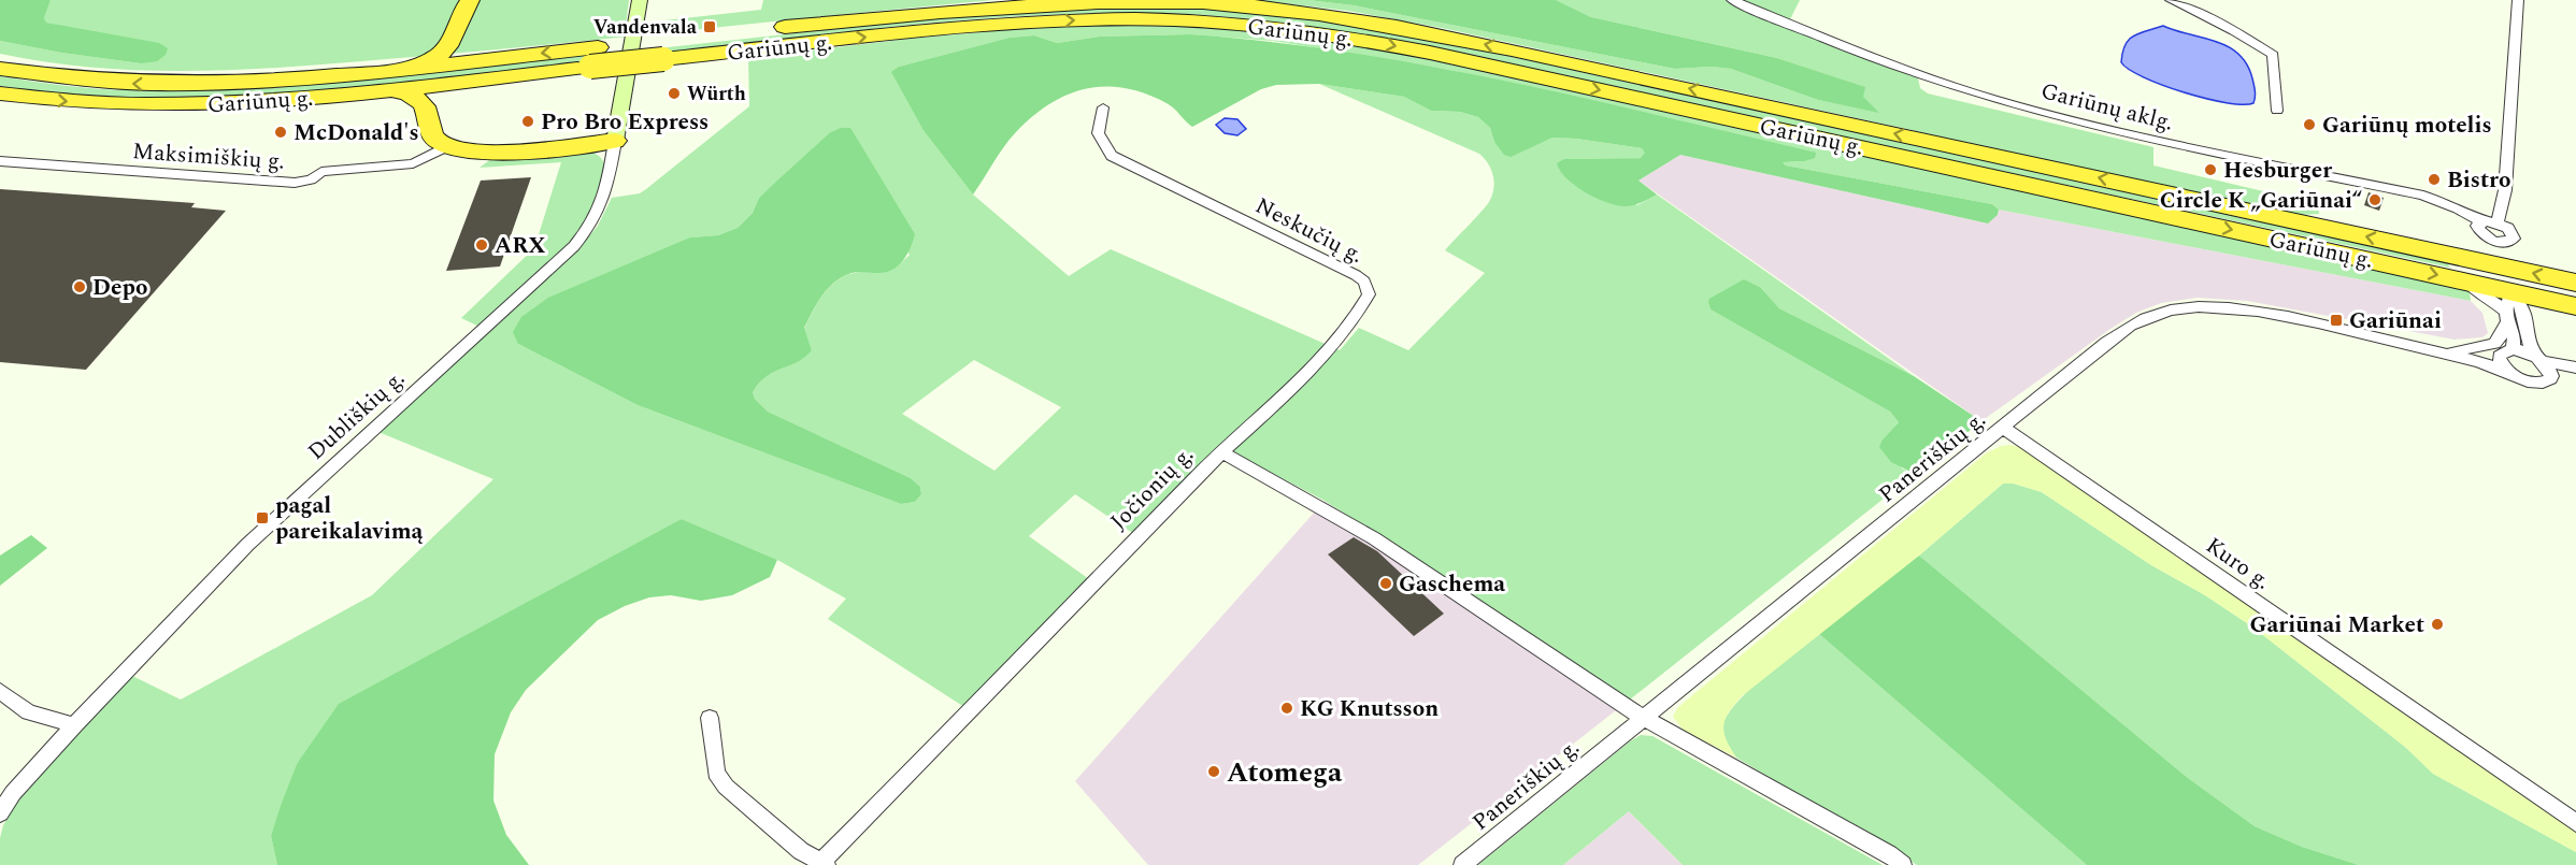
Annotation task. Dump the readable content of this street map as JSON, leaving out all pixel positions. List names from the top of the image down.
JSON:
{
  "streets": {
    "highway": ["Gariūnų g."],
    "street": [
      "Gariūnų aklg.",
      "Maksimiškių g.",
      "Neskučių g.",
      "Dubliškių g.",
      "Paneriškių g.",
      "Jočionių g.",
      "Kuro g."
    ]
  },
  "crossings": [
    ["Neskučių g.", "Jočionių g."],
    ["Paneriškių g.", "Jočionių g."],
    ["Paneriškių g.", "Kuro g."]
  ],
  "places": {
    "transit": ["Vandenvala", "Gariūnai", "pagal pareikalavimą"],
    "other": [
      "Würth",
      "Pro Bro Express",
      "Gariūnų motelis",
      "McDonald's",
      "Hesburger",
      "Bistro",
      "Circle K „Gariūnai“",
      "ARX",
      "Depo",
      "Gaschema",
      "Gariūnai Market",
      "KG Knutsson",
      "Atomega"
    ]
  }
}
